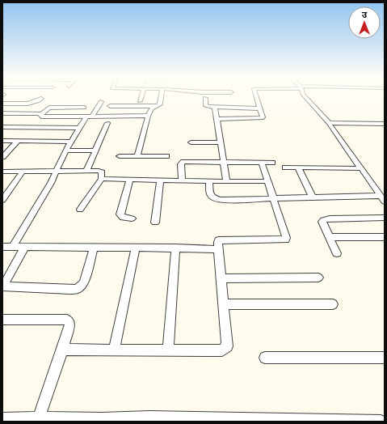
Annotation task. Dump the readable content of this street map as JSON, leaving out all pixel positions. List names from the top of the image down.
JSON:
{
  "north": "top"
}
